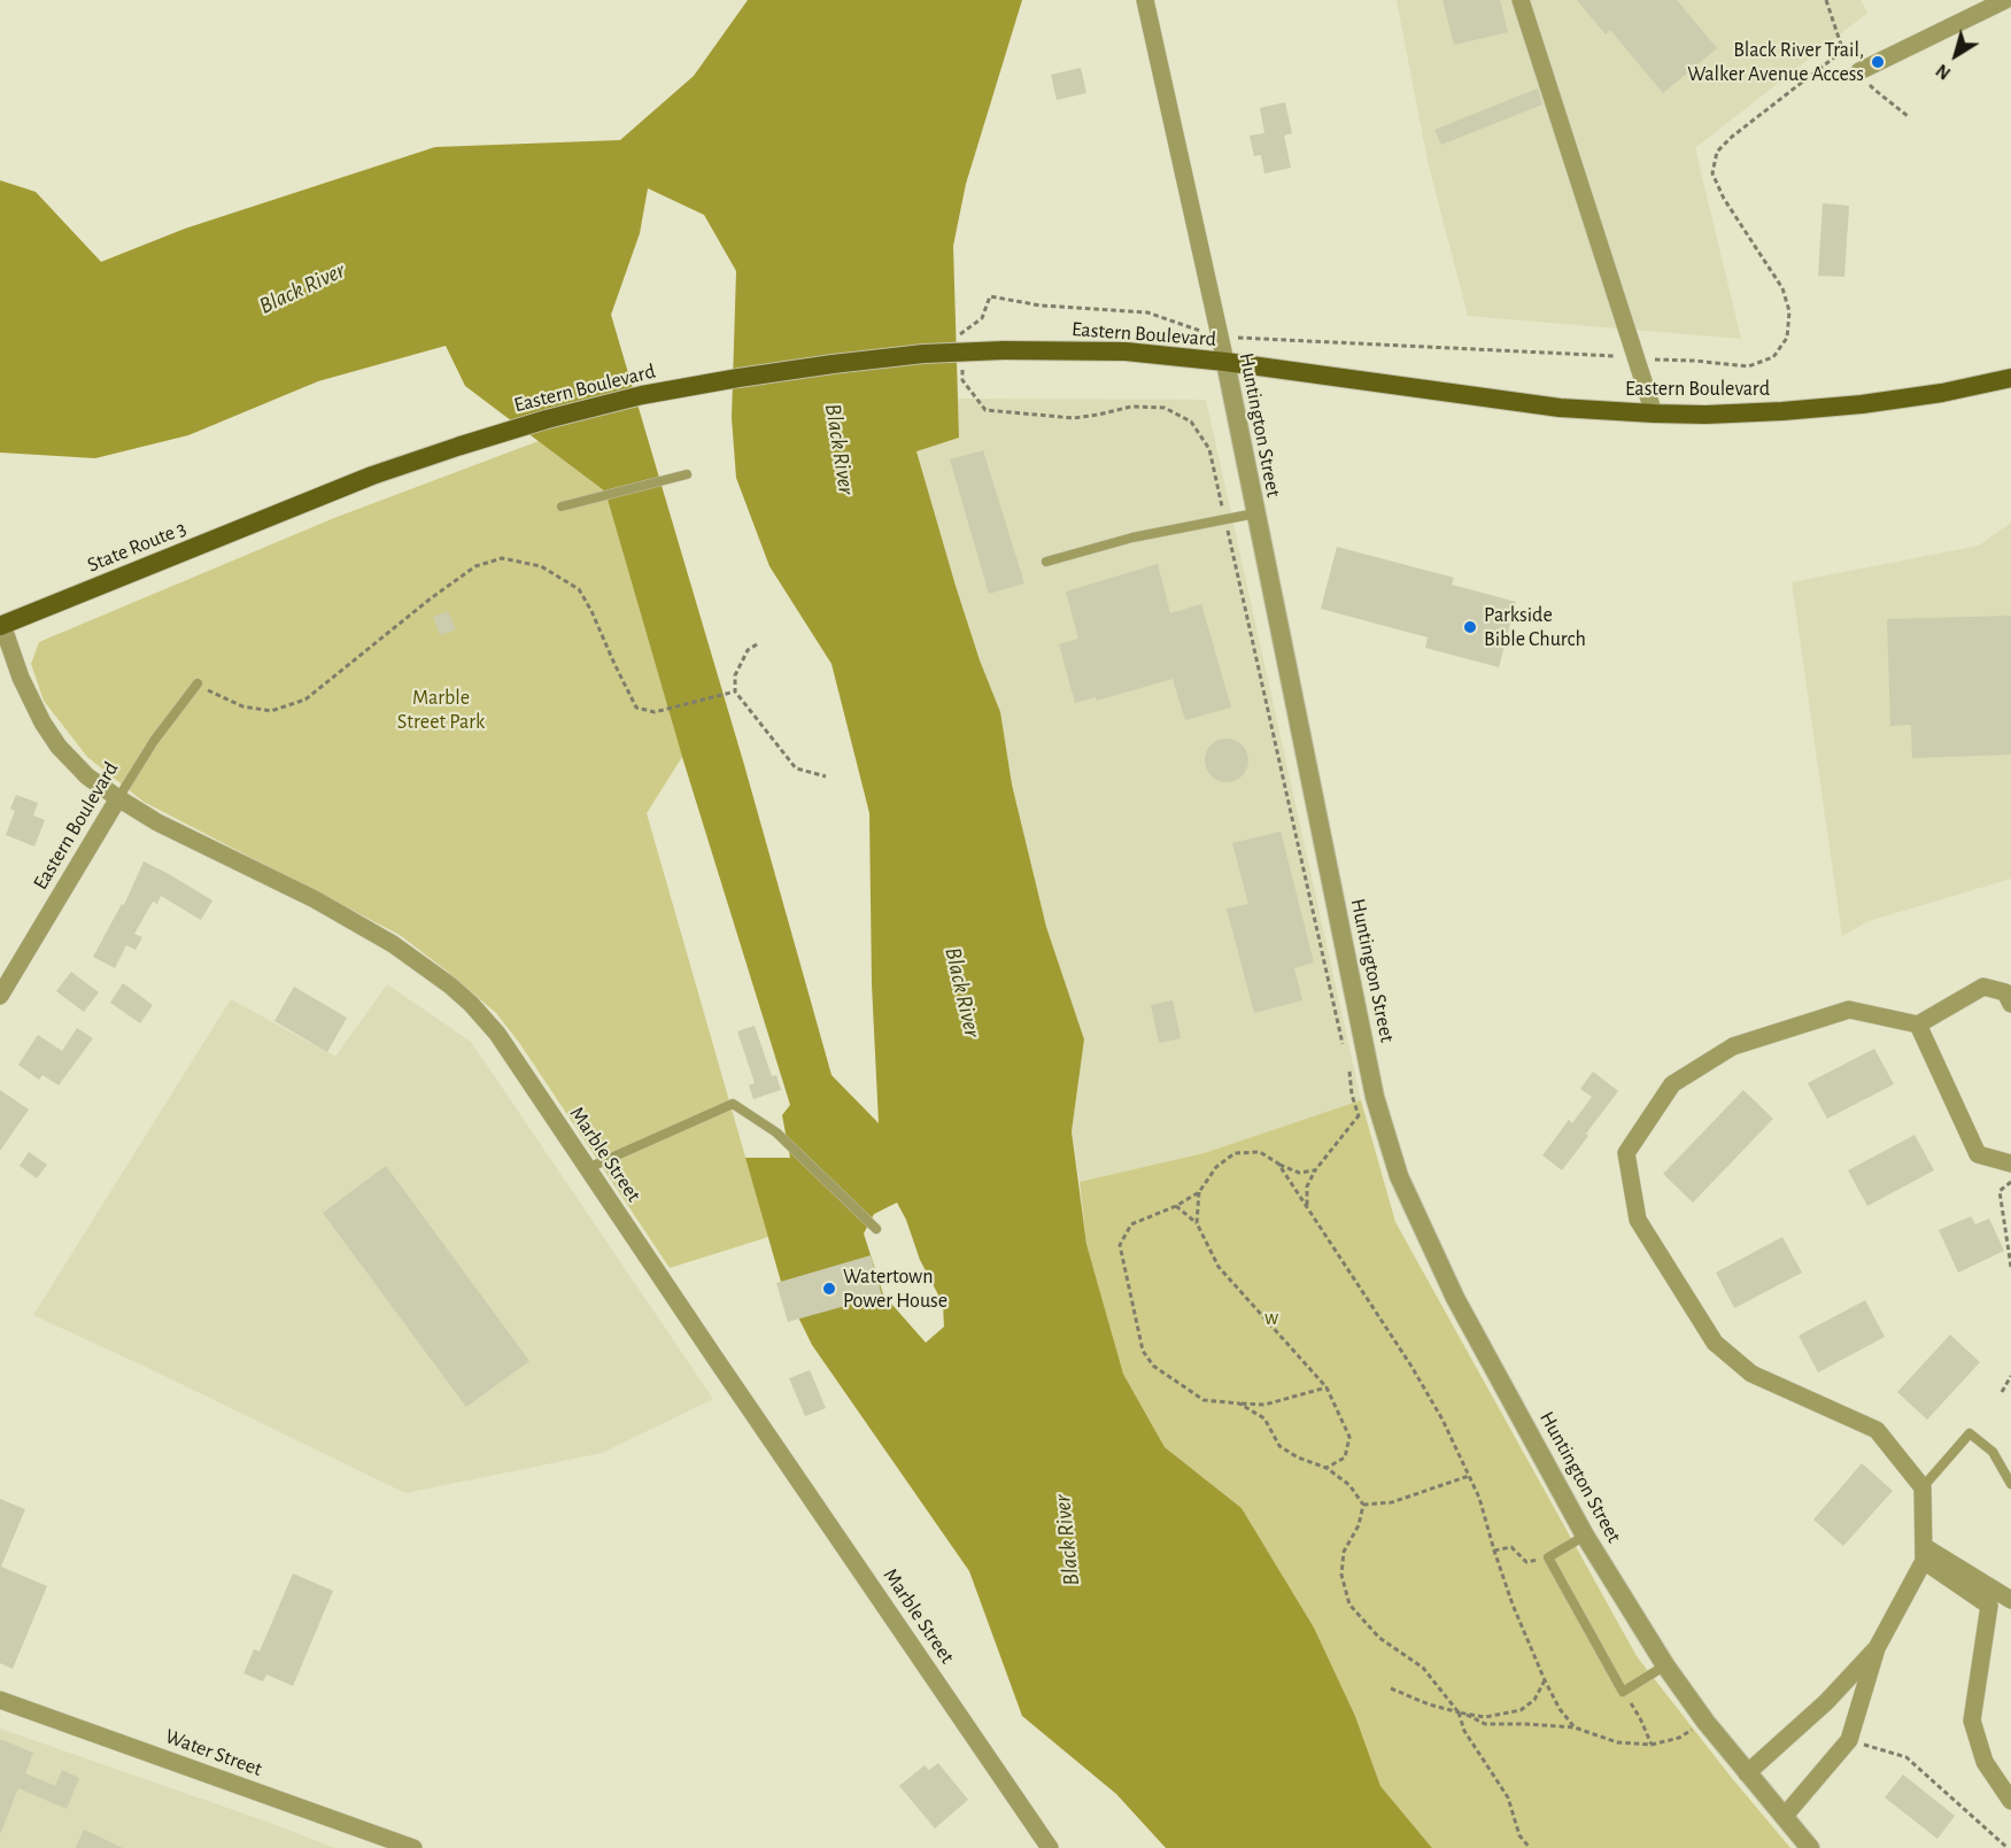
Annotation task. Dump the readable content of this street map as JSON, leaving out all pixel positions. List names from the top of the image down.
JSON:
{
  "streets": {
    "main road": ["Eastern Boulevard", "State Route 3"],
    "street": ["Huntington Street", "Marble Street", "Water Street"]
  },
  "crossings": [
    ["Eastern Boulevard", "Huntington Street"],
    ["Eastern Boulevard", "State Route 3"],
    ["Eastern Boulevard", "Marble Street"],
    ["State Route 3", "Marble Street"]
  ],
  "water": ["Black River"],
  "parks": ["Marble Street Park", "w"],
  "places": ["Black River Trail, Walker Avenue Access", "Parkside Bible Church", "Watertown Power House"],
  "north": "bottom left"
}
